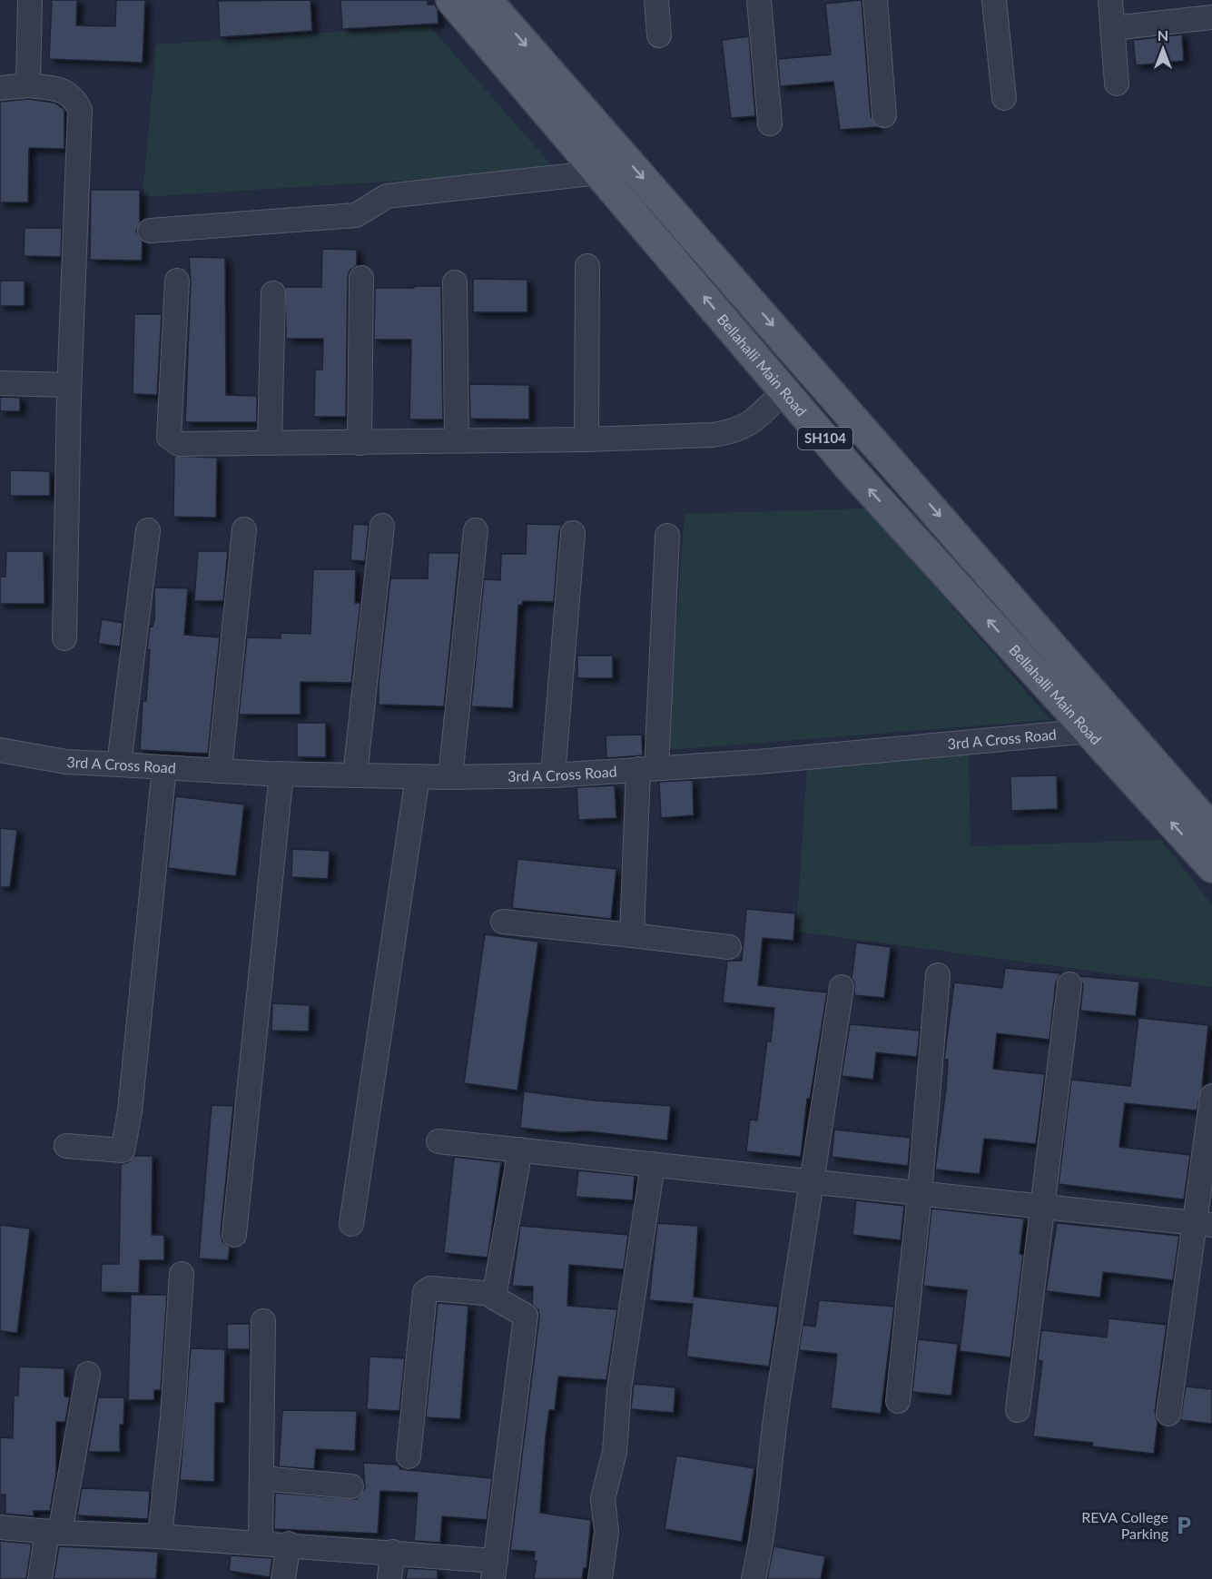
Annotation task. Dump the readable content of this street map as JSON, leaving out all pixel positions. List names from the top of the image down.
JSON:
{
  "streets": {
    "main road": ["Bellahalli Main Road", "SH104"],
    "street": ["3rd A Cross Road"]
  },
  "crossings": [
    ["Bellahalli Main Road", "3rd A Cross Road"]
  ],
  "places": {
    "parking": ["REVA College Parking"]
  },
  "north": "top"
}
